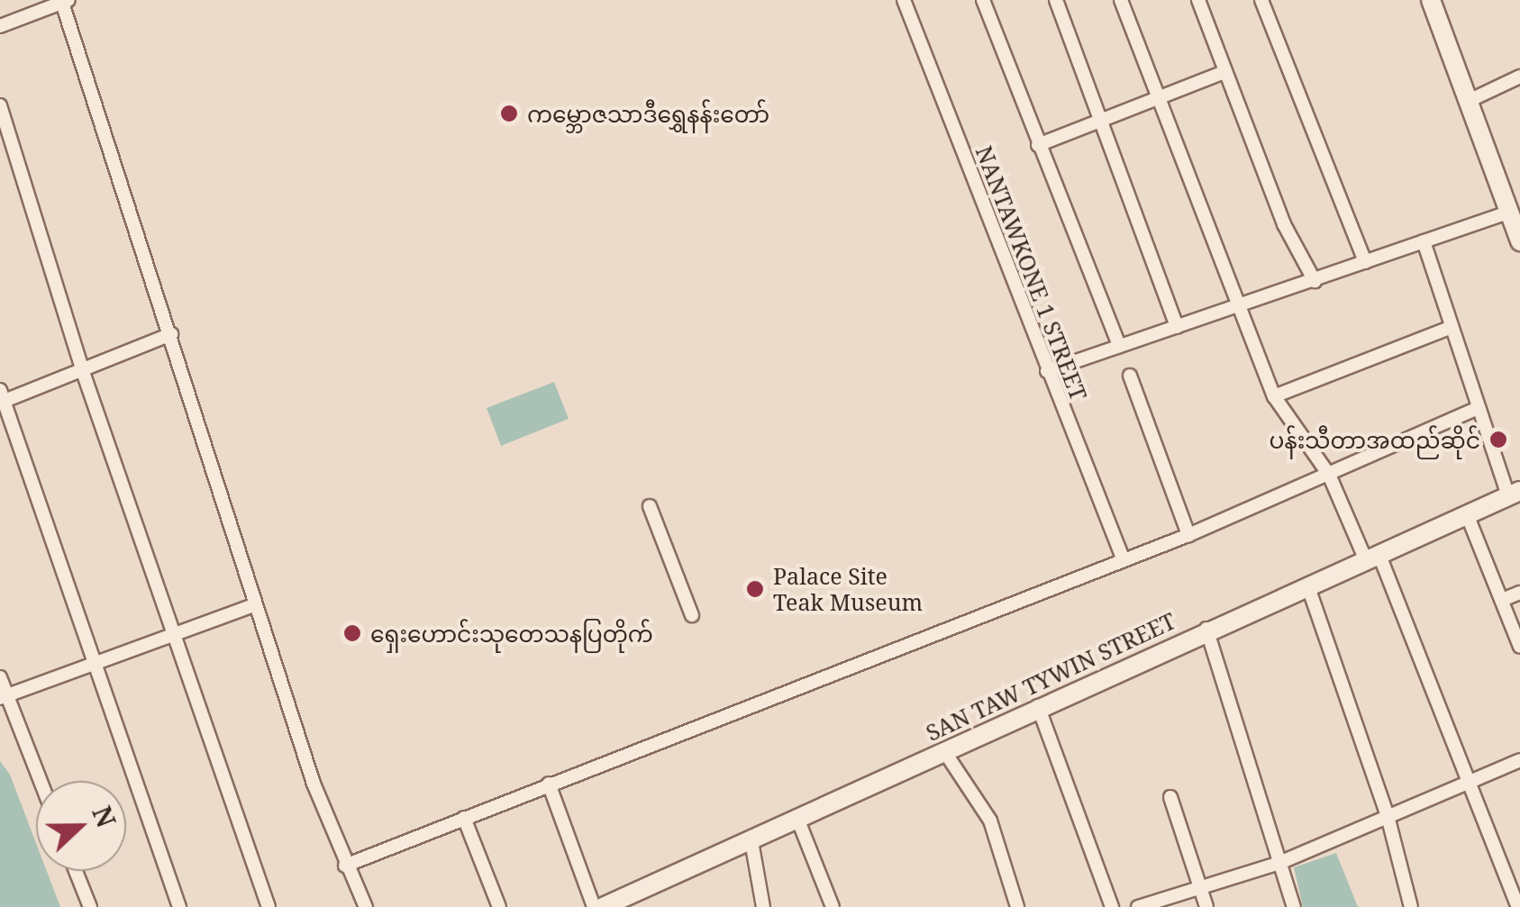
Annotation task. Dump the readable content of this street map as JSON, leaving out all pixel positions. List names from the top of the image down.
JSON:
{
  "streets": {
    "street": ["NANTAWKONE 1 STREET", "SAN TAW TYWIN STREET"]
  },
  "places": [
    "ကမ္ဘောဇသာဒီရွှေနန်းတော်",
    "ပန်းသီတာအထည်ဆိုင်",
    "Palace Site Teak Museum",
    "ရှေးဟောင်းသုတေသနပြတိုက်"
  ],
  "north": "right"
}
